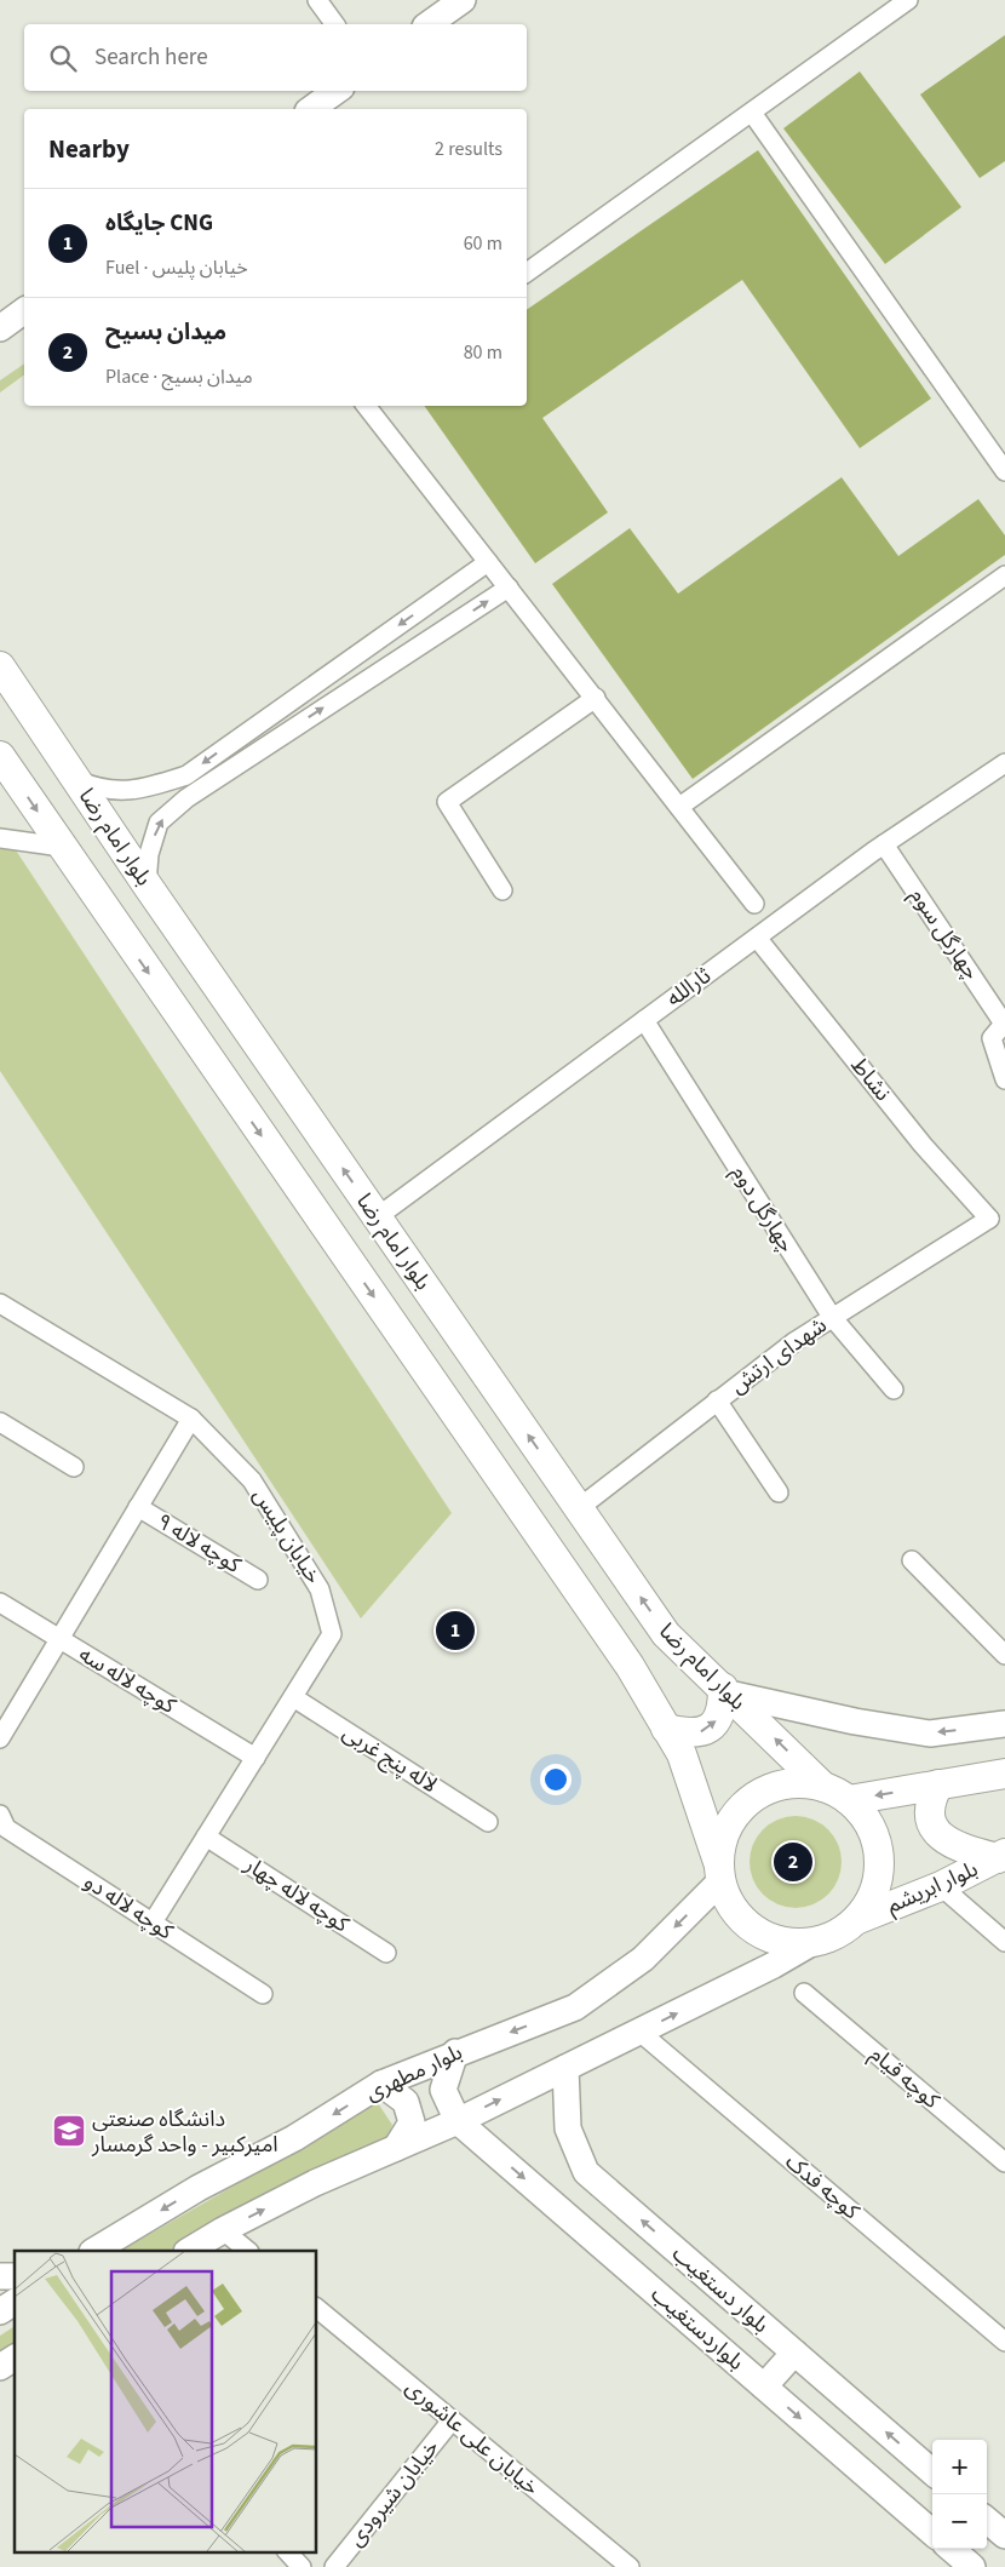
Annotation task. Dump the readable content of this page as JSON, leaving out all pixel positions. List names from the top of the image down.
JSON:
{
  "streets": {
    "main road": [
      "بلوار امام رضا",
      "بلوار ابریشم",
      "بلوار مطهری",
      "بلوار دستغیب",
      "بلواردستغیب"
    ],
    "street": [
      "چهارگل سوم",
      "ثارالله",
      "نشاط",
      "چهارگل دوم",
      "شهدای ارتش",
      "خیابان پلیس",
      "کوچه لاله ۹",
      "کوچه لاله سه",
      "لاله پنج غربی",
      "کوچه لاله چهار",
      "کوچه لاله دو",
      "کوچه قیام",
      "کوچه فدک",
      "خیابان علی عاشوری",
      "خیابان شیرودی"
    ]
  },
  "crossings": [
    ["بلوار امام رضا", "ثارالله"],
    ["بلوار امام رضا", "شهدای ارتش"],
    ["بلوار امام رضا", "بلوار ابریشم"],
    ["بلوار امام رضا", "بلوار مطهری"],
    ["چهارگل سوم", "ثارالله"],
    ["ثارالله", "نشاط"],
    ["ثارالله", "چهارگل دوم"],
    ["نشاط", "شهدای ارتش"],
    ["چهارگل دوم", "شهدای ارتش"],
    ["خیابان پلیس", "کوچه لاله سه"],
    ["خیابان پلیس", "لاله پنج غربی"],
    ["خیابان پلیس", "کوچه لاله چهار"],
    ["خیابان پلیس", "کوچه لاله دو"],
    ["بلوار ابریشم", "بلوار مطهری"],
    ["خیابان علی عاشوری", "خیابان شیرودی"]
  ],
  "one_way": ["بلوار دستغیب", "بلواردستغیب"],
  "places": {
    "school or university": ["دانشگاه صنعتی امیرکبیر - واحد گرمسار"]
  },
  "page": {
    "search": "Search here",
    "heading": ["Nearby", "2 results"],
    "list": [
      {
        "mark": "1",
        "name": "جایگاه CNG",
        "note": "Fuel · خیابان پلیس",
        "value": "60 m"
      },
      {
        "mark": "2",
        "name": "میدان بسیح",
        "note": "Place · میدان بسیج",
        "value": "80 m"
      }
    ],
    "pins": ["1", "2"],
    "map_buttons": ["+", "−"]
  }
}
